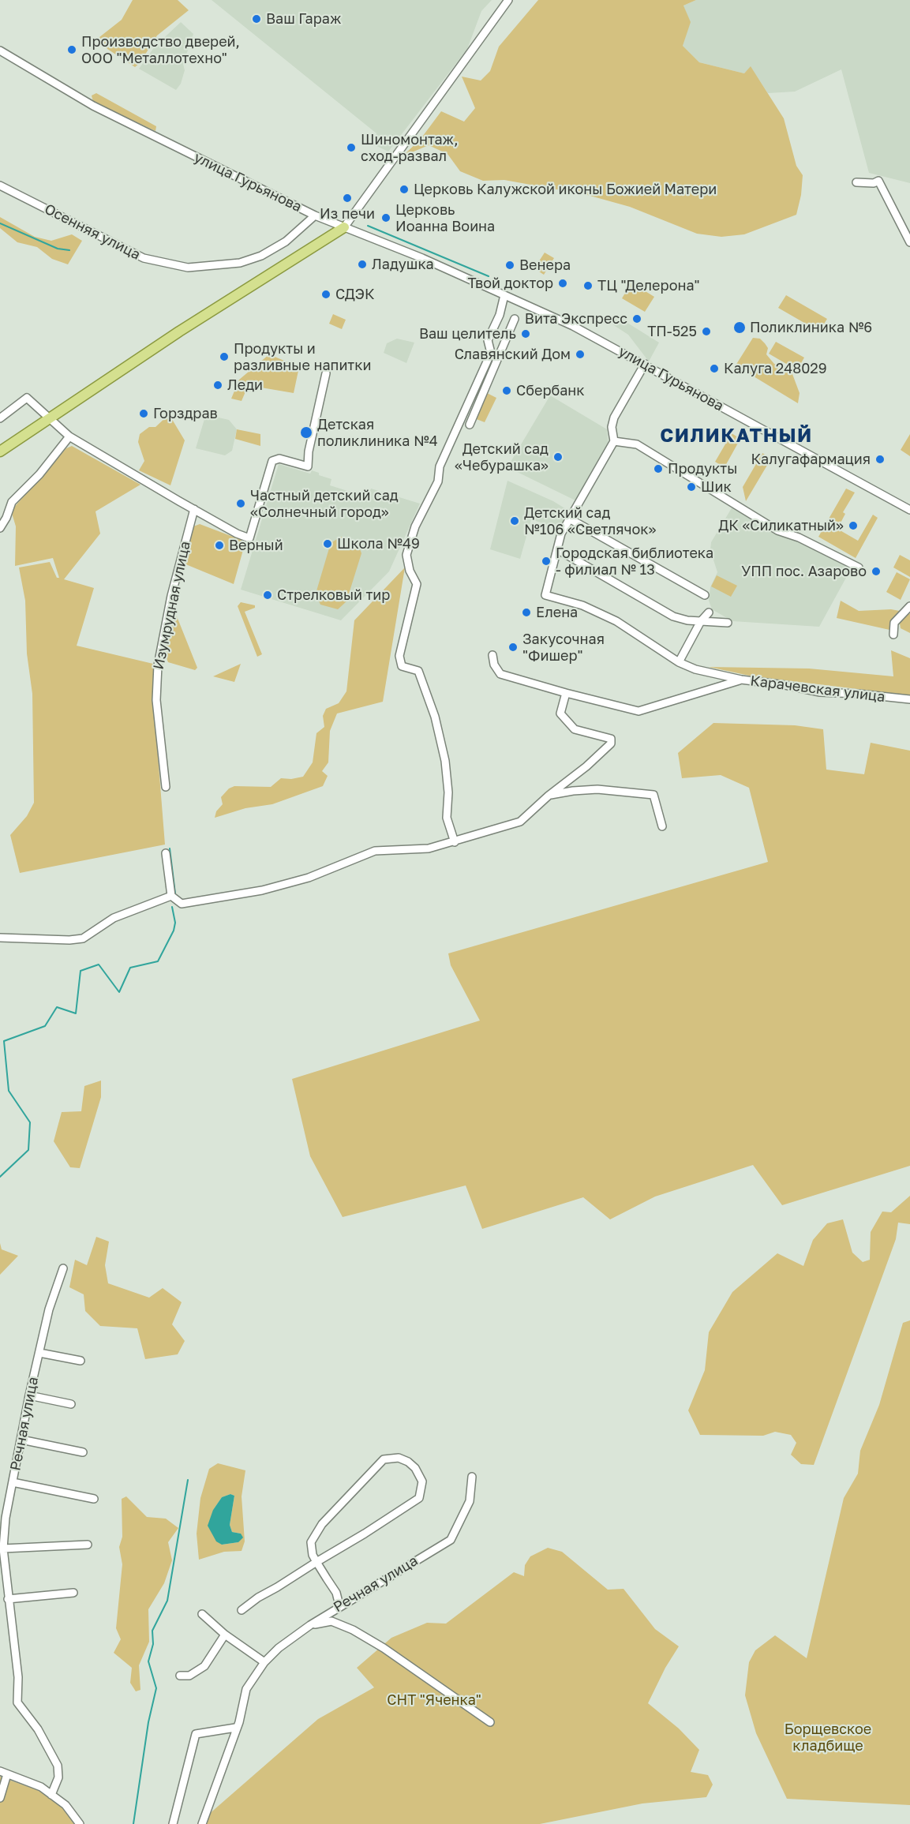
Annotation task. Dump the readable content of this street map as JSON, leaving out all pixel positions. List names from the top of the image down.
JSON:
{
  "streets": {
    "street": [
      "улица Гурьянова",
      "Осенняя улица",
      "Изумрудная улица",
      "Карачевская улица",
      "Речная улица"
    ]
  },
  "crossings": [
    ["улица Гурьянова", "Осенняя улица"]
  ],
  "districts": ["СИЛИКАТНЫЙ"],
  "parks": ["СНТ \"Яченка\"", "Борщевское кладбище"],
  "places": [
    "Ваш Гараж",
    "Производство дверей, ООО \"Металлотехно\"",
    "Шиномонтаж, сход-развал",
    "Церковь Калужской иконы Божией Матери",
    "Из печи",
    "Церковь Иоанна Воина",
    "Ладушка",
    "Венера",
    "Твой доктор",
    "ТЦ \"Делерона\"",
    "СДЭК",
    "Вита Экспресс",
    "Поликлиника №6",
    "ТП-525",
    "Ваш целитель",
    "Славянский Дом",
    "Продукты и разливные напитки",
    "Калуга 248029",
    "Леди",
    "Сбербанк",
    "Горздрав",
    "Детская поликлиника №4",
    "Детский сад «Чебурашка»",
    "Калугафармация",
    "Продукты",
    "Шик",
    "Частный детский сад «Солнечный город»",
    "Детский сад №106 «Светлячок»",
    "ДК «Силикатный»",
    "Школа №49",
    "Верный",
    "Городская библиотека - филиал № 13",
    "УПП пос. Азарово",
    "Стрелковый тир",
    "Елена",
    "Закусочная \"Фишер\""
  ]
}
